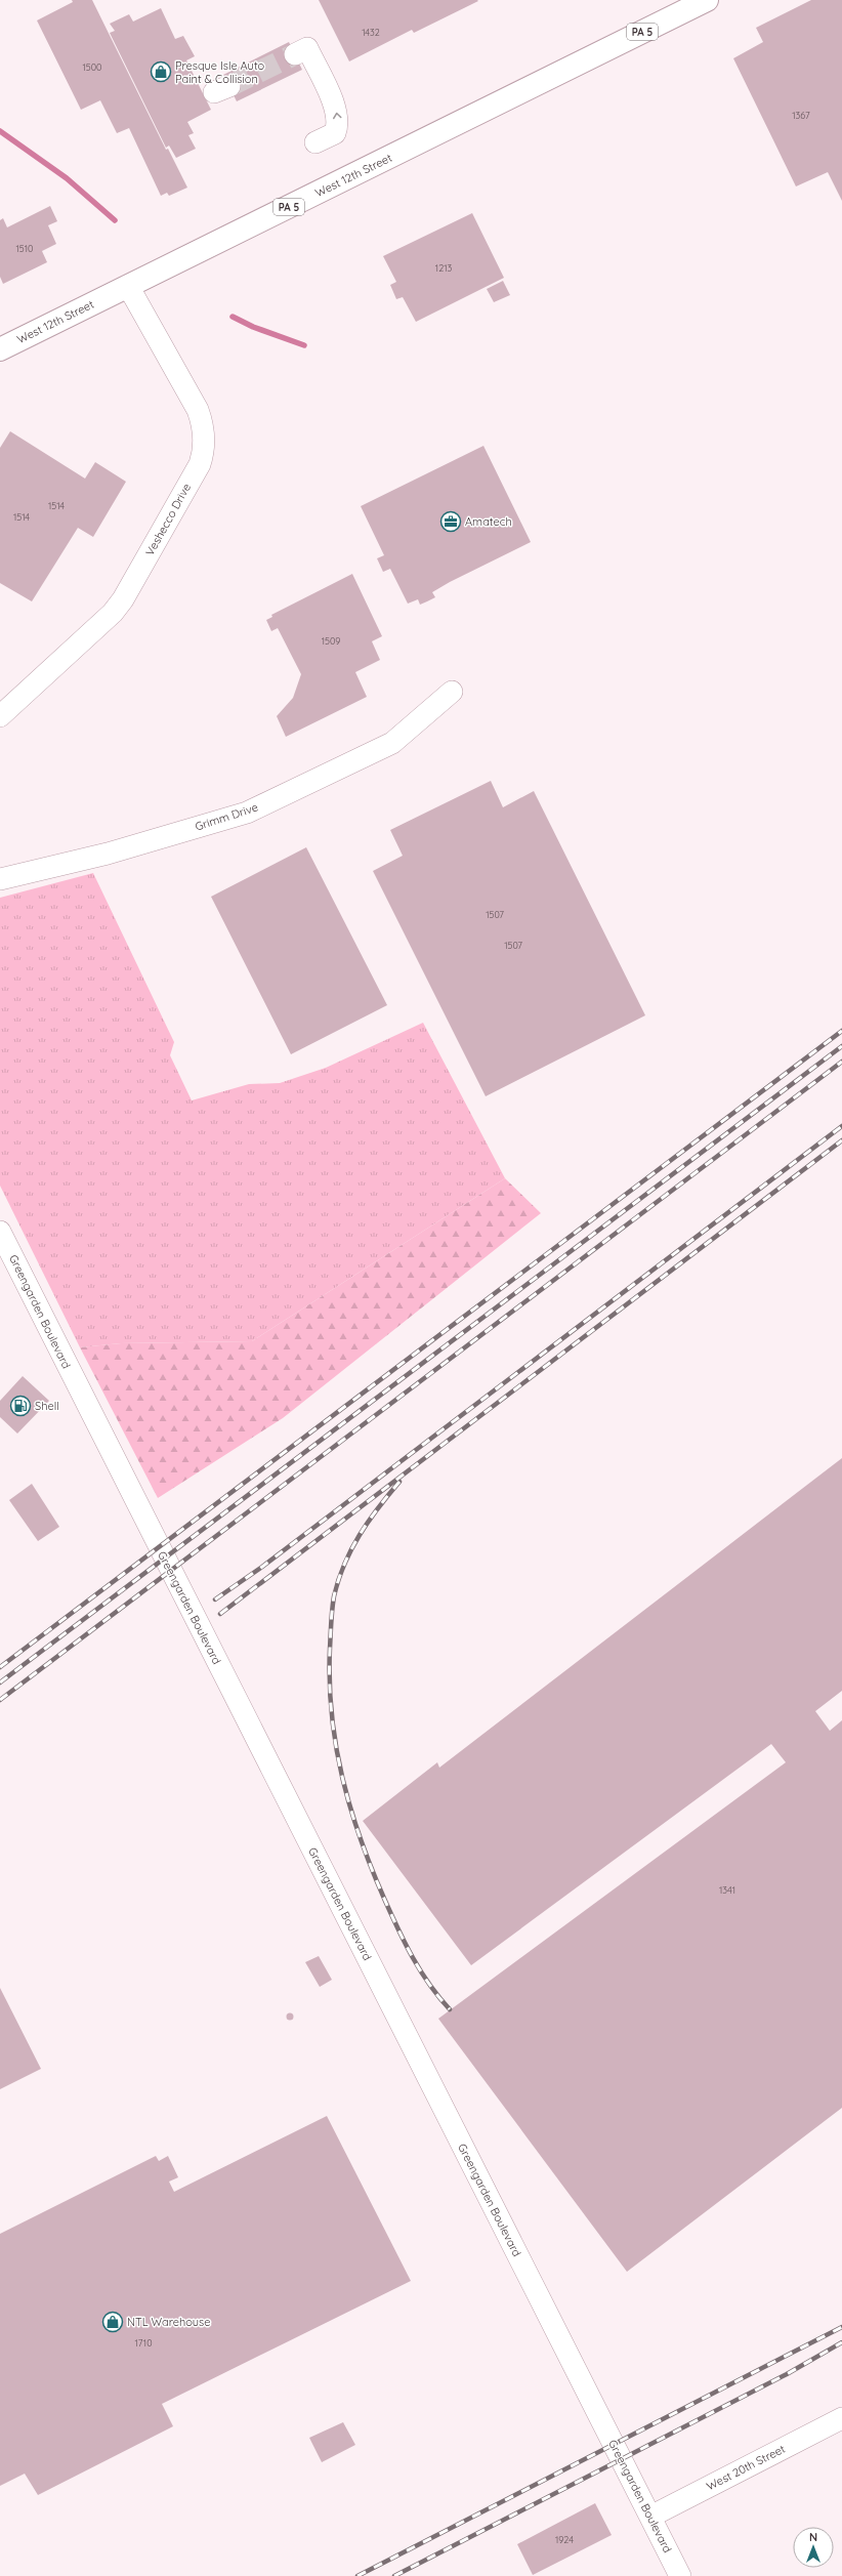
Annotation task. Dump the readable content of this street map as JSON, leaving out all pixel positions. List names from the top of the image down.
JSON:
{
  "streets": {
    "main road": ["PA 5", "West 12th Street"],
    "street": [
      "Veshecco Drive",
      "Grimm Drive",
      "Greengarden Boulevard",
      "West 20th Street"
    ]
  },
  "crossings": [
    ["West 12th Street", "Veshecco Drive"],
    ["Greengarden Boulevard", "West 20th Street"]
  ],
  "places": {
    "shop": ["Presque Isle Auto Paint & Collision", "NTL Warehouse"],
    "office": ["Amatech"],
    "fuel station": ["Shell"]
  },
  "house_numbers": [
    "1432",
    "1500",
    "1367",
    "1510",
    "1213",
    "1514",
    "1514",
    "1509",
    "1507",
    "1507",
    "1341",
    "1710",
    "1924"
  ],
  "north": "top"
}
